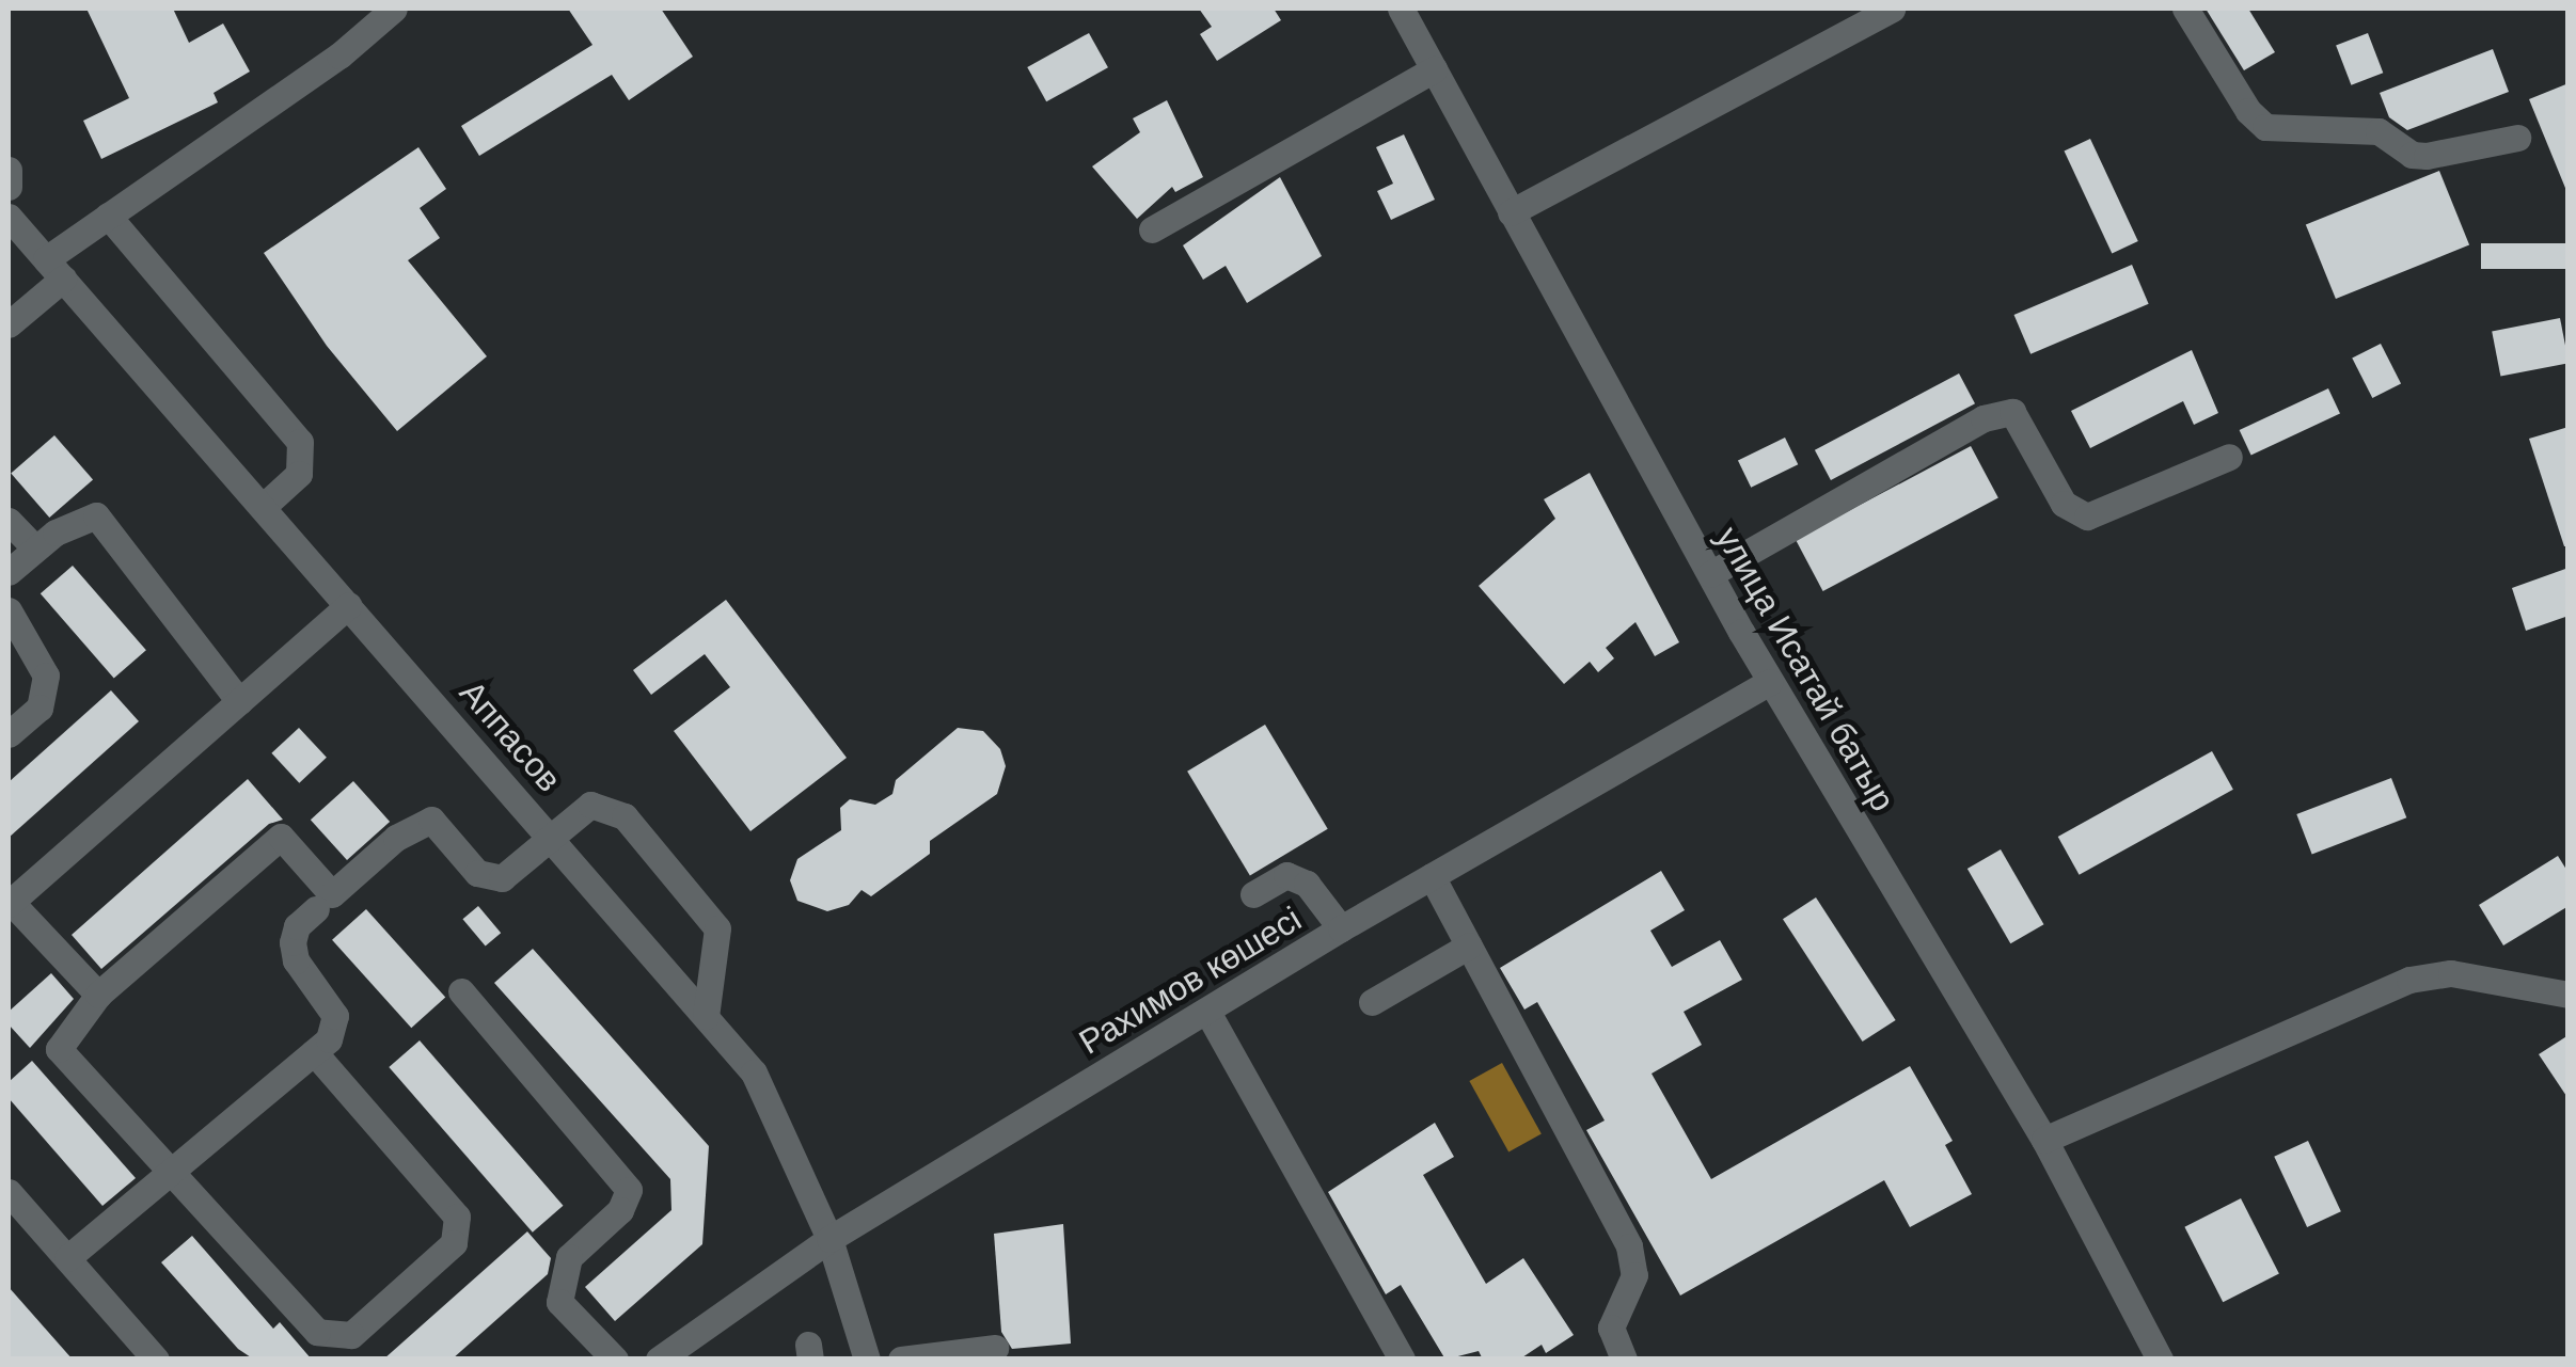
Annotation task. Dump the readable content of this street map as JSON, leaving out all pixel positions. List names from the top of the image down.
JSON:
{
  "streets": {
    "street": ["улица Исатай батыр", "Аппасов", "Рахимов көшесі"]
  },
  "crossings": [
    ["улица Исатай батыр", "Рахимов көшесі"],
    ["Аппасов", "Рахимов көшесі"]
  ]
}
